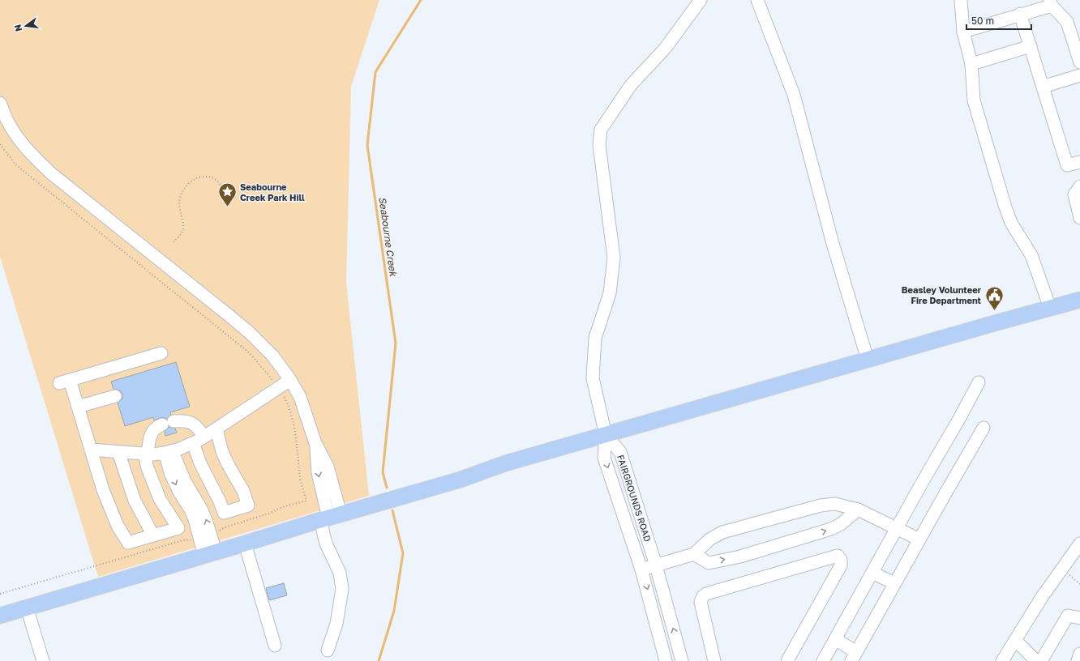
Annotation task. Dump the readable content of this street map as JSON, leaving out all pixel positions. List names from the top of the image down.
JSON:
{
  "streets": {
    "street": ["FAIRGROUNDS ROAD"]
  },
  "water": ["Seabourne Creek"],
  "places": {
    "place": ["Seabourne Creek Park Hill"],
    "public building": ["Beasley Volunteer Fire Department"]
  },
  "scale_bar": "50 m",
  "north": "left"
}
